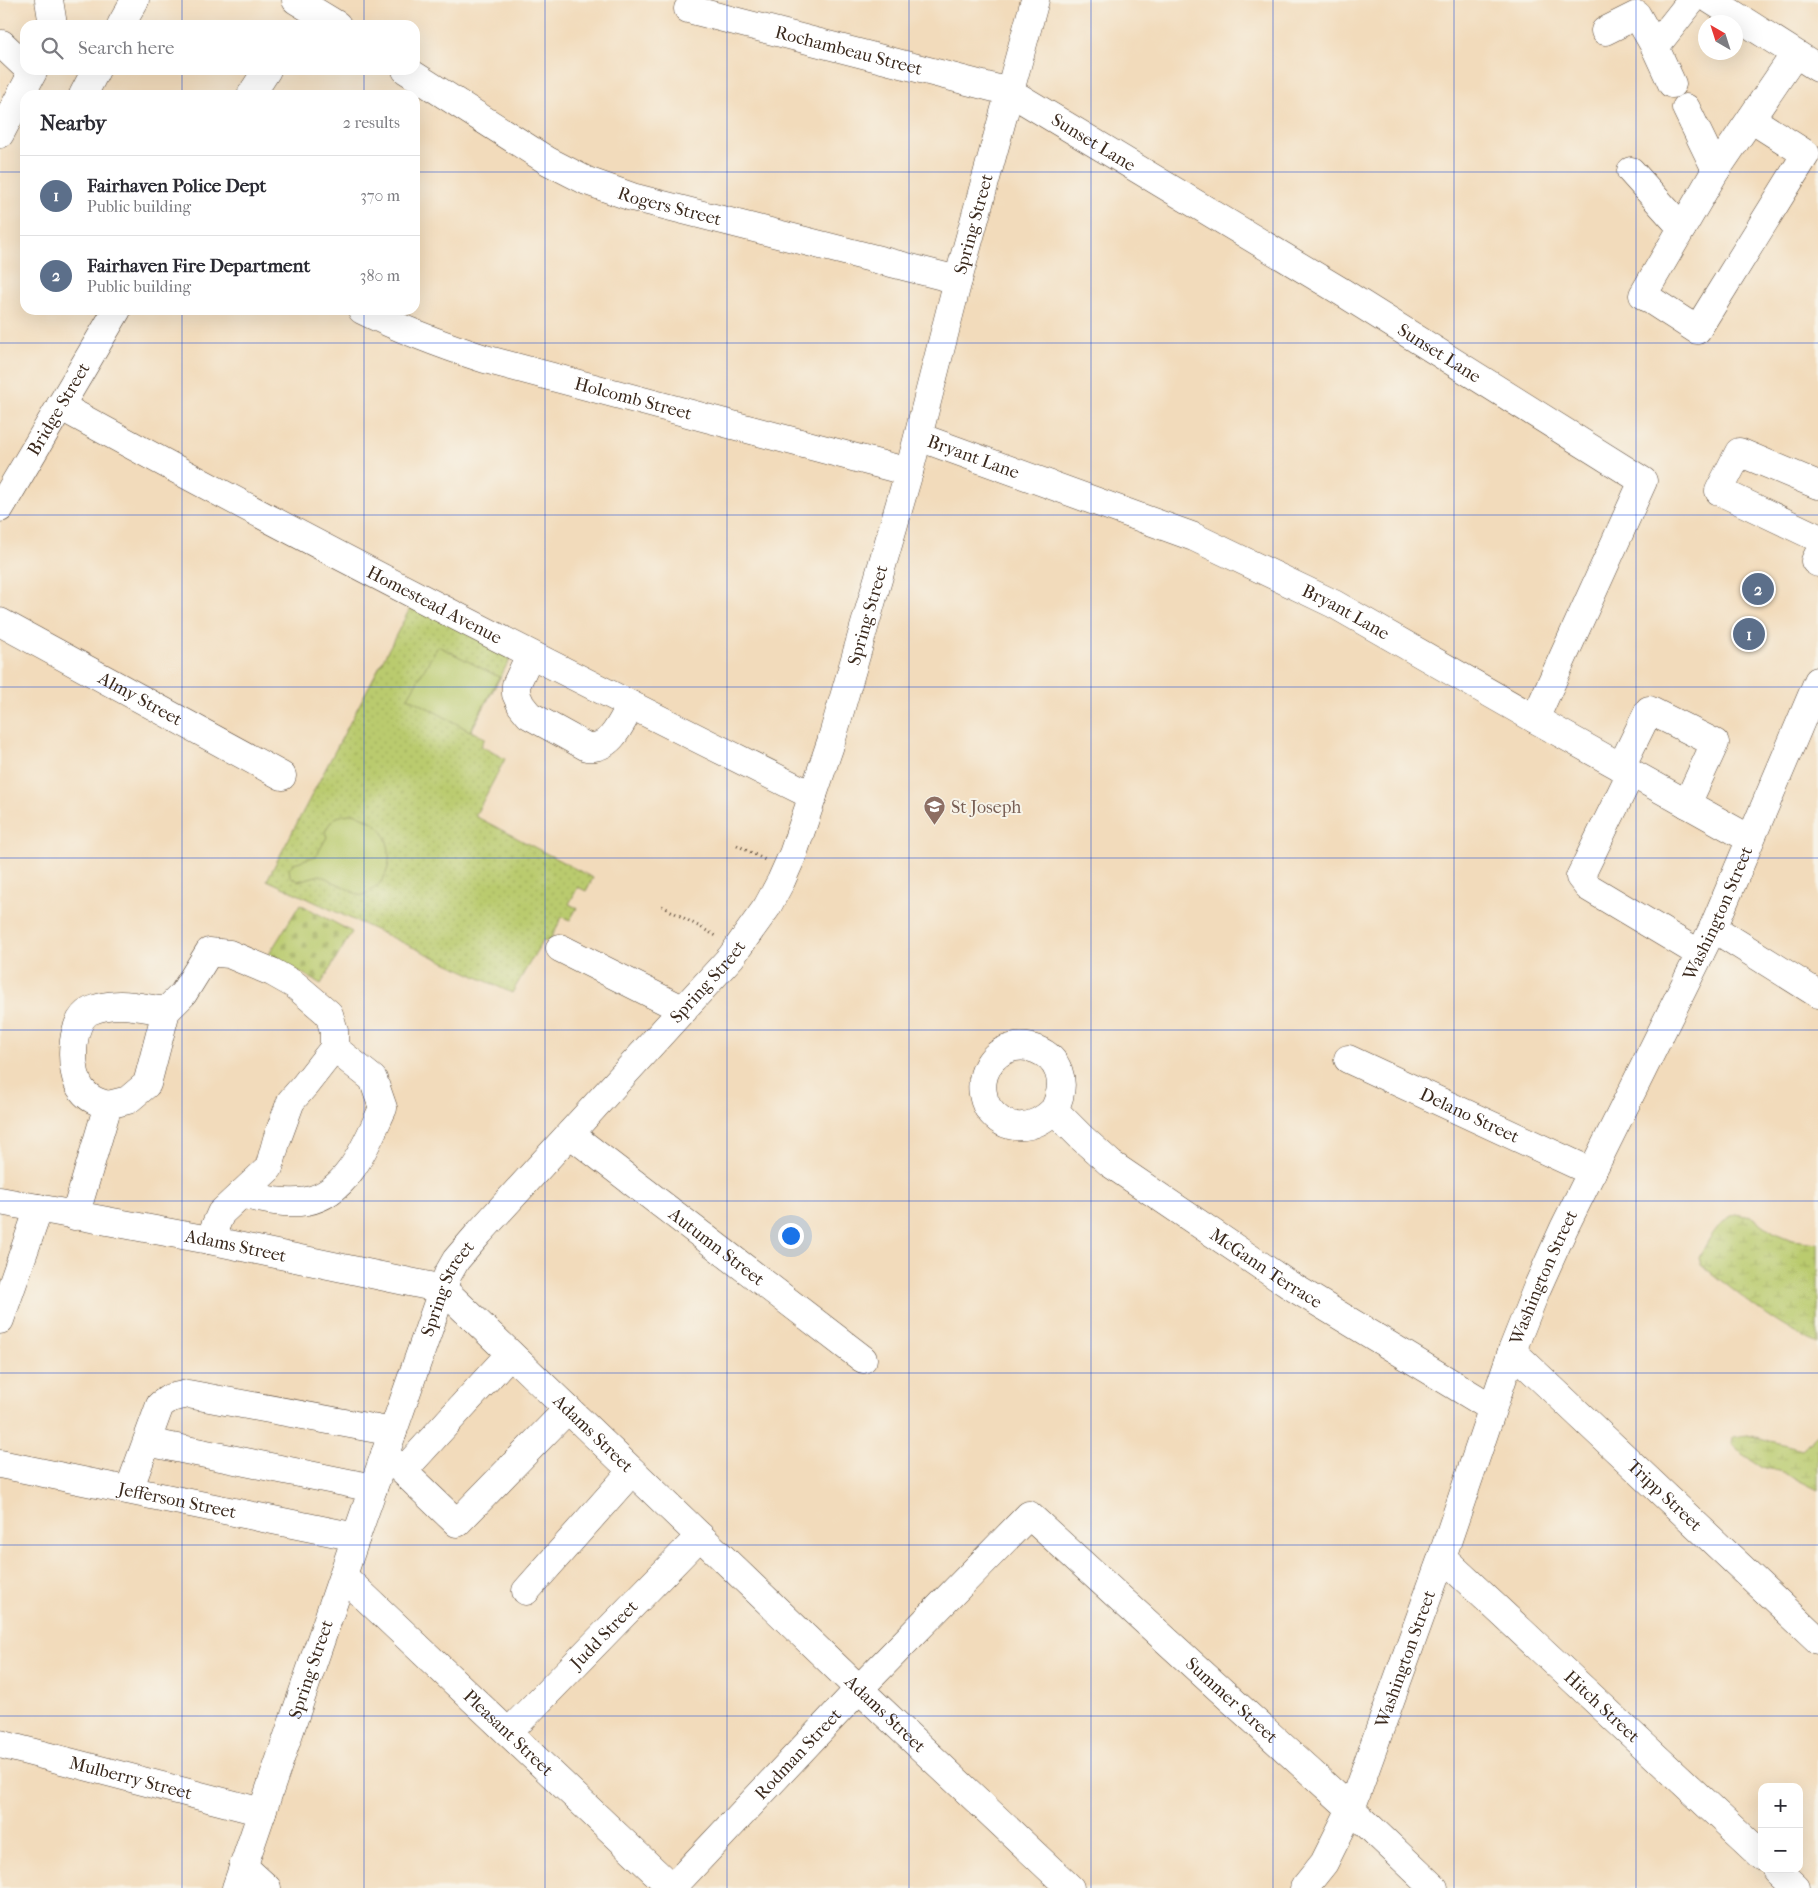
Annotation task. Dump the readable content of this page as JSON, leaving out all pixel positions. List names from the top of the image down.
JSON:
{
  "streets": {
    "street": [
      "Rochambeau Street",
      "Sunset Lane",
      "Rogers Street",
      "Spring Street",
      "Holcomb Street",
      "Bridge Street",
      "Bryant Lane",
      "Homestead Avenue",
      "Almy Street",
      "Washington Street",
      "Delano Street",
      "Adams Street",
      "Autumn Street",
      "McGann Terrace",
      "Tripp Street",
      "Jefferson Street",
      "Judd Street",
      "Summer Street",
      "Hitch Street",
      "Pleasant Street",
      "Rodman Street",
      "Mulberry Street"
    ]
  },
  "crossings": [
    ["Rochambeau Street", "Sunset Lane"],
    ["Rochambeau Street", "Spring Street"],
    ["Sunset Lane", "Spring Street"],
    ["Sunset Lane", "Bryant Lane"],
    ["Rogers Street", "Spring Street"],
    ["Spring Street", "Holcomb Street"],
    ["Spring Street", "Bryant Lane"],
    ["Spring Street", "Homestead Avenue"],
    ["Spring Street", "Adams Street"],
    ["Spring Street", "Autumn Street"],
    ["Spring Street", "Jefferson Street"],
    ["Spring Street", "Pleasant Street"],
    ["Spring Street", "Mulberry Street"],
    ["Bridge Street", "Homestead Avenue"],
    ["Bryant Lane", "Washington Street"],
    ["Washington Street", "Delano Street"],
    ["Washington Street", "McGann Terrace"],
    ["Washington Street", "Tripp Street"],
    ["Washington Street", "Summer Street"],
    ["Washington Street", "Hitch Street"],
    ["Adams Street", "Judd Street"],
    ["Adams Street", "Rodman Street"],
    ["Judd Street", "Pleasant Street"],
    ["Summer Street", "Rodman Street"],
    ["Pleasant Street", "Rodman Street"]
  ],
  "places": {
    "school or university": ["St Joseph"]
  },
  "north": "top left",
  "page": {
    "search": "Search here",
    "heading": ["Nearby", "2 results"],
    "list": [
      {
        "mark": "1",
        "name": "Fairhaven Police Dept",
        "note": "Public building",
        "value": "370 m"
      },
      {
        "mark": "2",
        "name": "Fairhaven Fire Department",
        "note": "Public building",
        "value": "380 m"
      }
    ],
    "pins": ["2", "1"],
    "map_buttons": ["+", "−"]
  }
}
